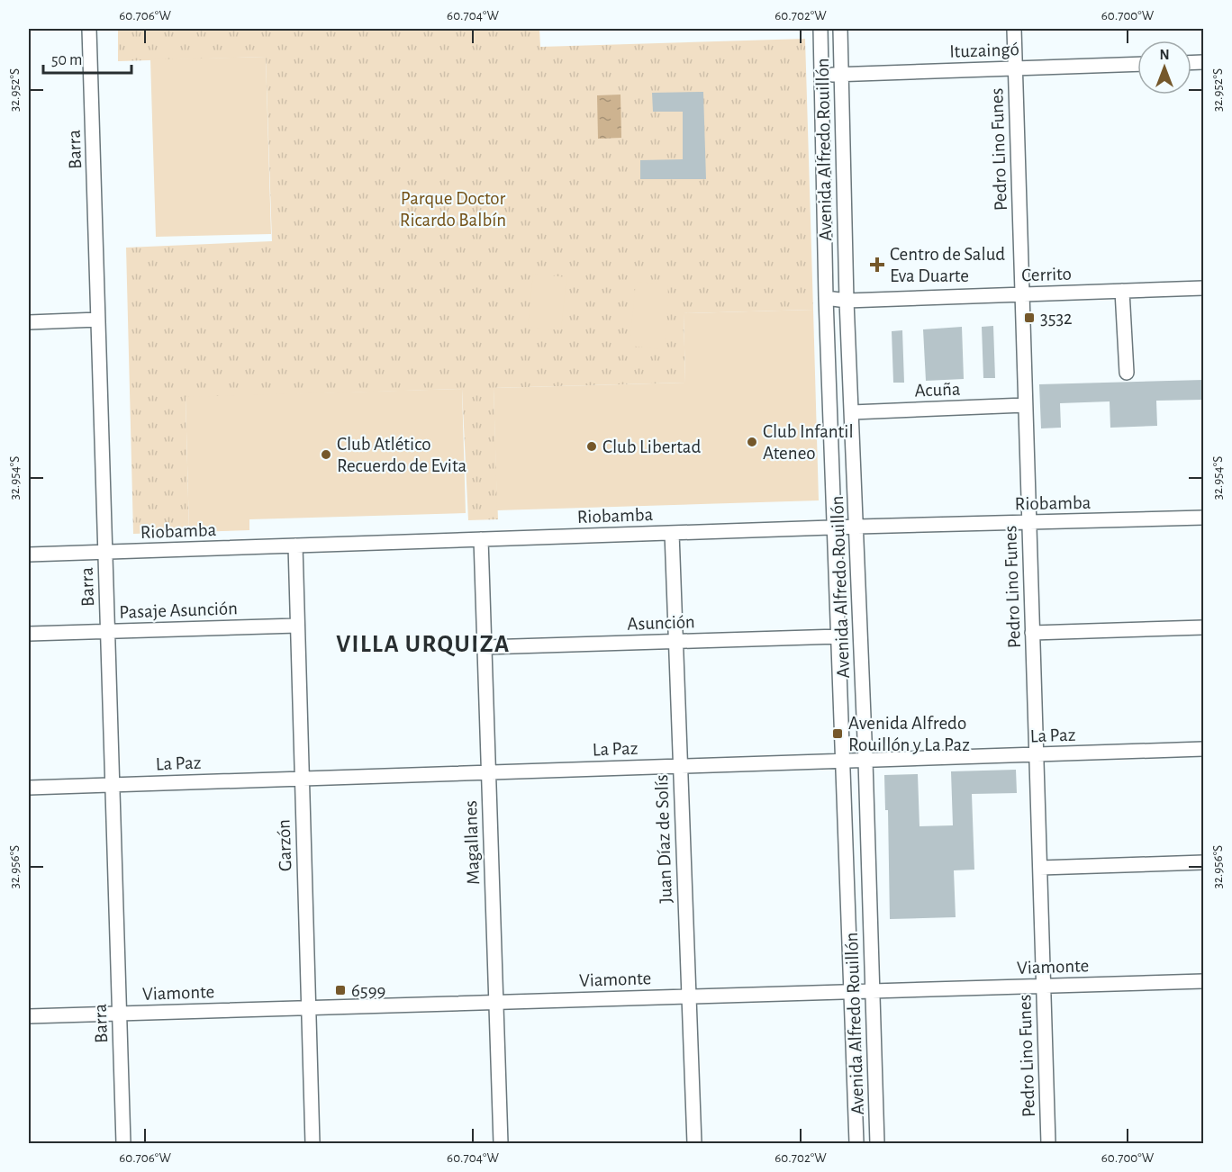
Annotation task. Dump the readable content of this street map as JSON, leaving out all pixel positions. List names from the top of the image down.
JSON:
{
  "streets": {
    "street": [
      "Ituzaingó",
      "Barra",
      "Avenida Alfredo Rouillón",
      "Pedro Lino Funes",
      "Cerrito",
      "Acuña",
      "Riobamba",
      "Pasaje Asunción",
      "Asunción",
      "La Paz",
      "Juan Díaz de Solís",
      "Magallanes",
      "Garzón",
      "Viamonte"
    ]
  },
  "crossings": [
    ["Ituzaingó", "Avenida Alfredo Rouillón"],
    ["Ituzaingó", "Pedro Lino Funes"],
    ["Barra", "Riobamba"],
    ["Barra", "Pasaje Asunción"],
    ["Barra", "La Paz"],
    ["Barra", "Viamonte"],
    ["Avenida Alfredo Rouillón", "Cerrito"],
    ["Avenida Alfredo Rouillón", "Acuña"],
    ["Avenida Alfredo Rouillón", "Riobamba"],
    ["Avenida Alfredo Rouillón", "Asunción"],
    ["Avenida Alfredo Rouillón", "La Paz"],
    ["Avenida Alfredo Rouillón", "Viamonte"],
    ["Pedro Lino Funes", "Cerrito"],
    ["Pedro Lino Funes", "Acuña"],
    ["Pedro Lino Funes", "Riobamba"],
    ["Pedro Lino Funes", "La Paz"],
    ["Pedro Lino Funes", "Viamonte"],
    ["Riobamba", "Juan Díaz de Solís"],
    ["Riobamba", "Magallanes"],
    ["Riobamba", "Garzón"],
    ["Pasaje Asunción", "Garzón"],
    ["Asunción", "Juan Díaz de Solís"],
    ["Asunción", "Magallanes"],
    ["La Paz", "Juan Díaz de Solís"],
    ["La Paz", "Magallanes"],
    ["La Paz", "Garzón"],
    ["Juan Díaz de Solís", "Viamonte"],
    ["Magallanes", "Viamonte"],
    ["Garzón", "Viamonte"]
  ],
  "districts": ["VILLA URQUIZA"],
  "parks": ["Parque Doctor Ricardo Balbín"],
  "places": {
    "health": ["Centro de Salud Eva Duarte"],
    "transit": ["3532", "Avenida Alfredo Rouillón y La Paz", "6599"],
    "other": ["Club Infantil Ateneo", "Club Libertad", "Club Atlético Recuerdo de Evita"]
  },
  "scale_bar": "50 m",
  "north": "top",
  "coordinates": [
    "60.706°W",
    "60.704°W",
    "60.702°W",
    "60.700°W",
    "32.952°S",
    "32.954°S",
    "32.956°S"
  ]
}
